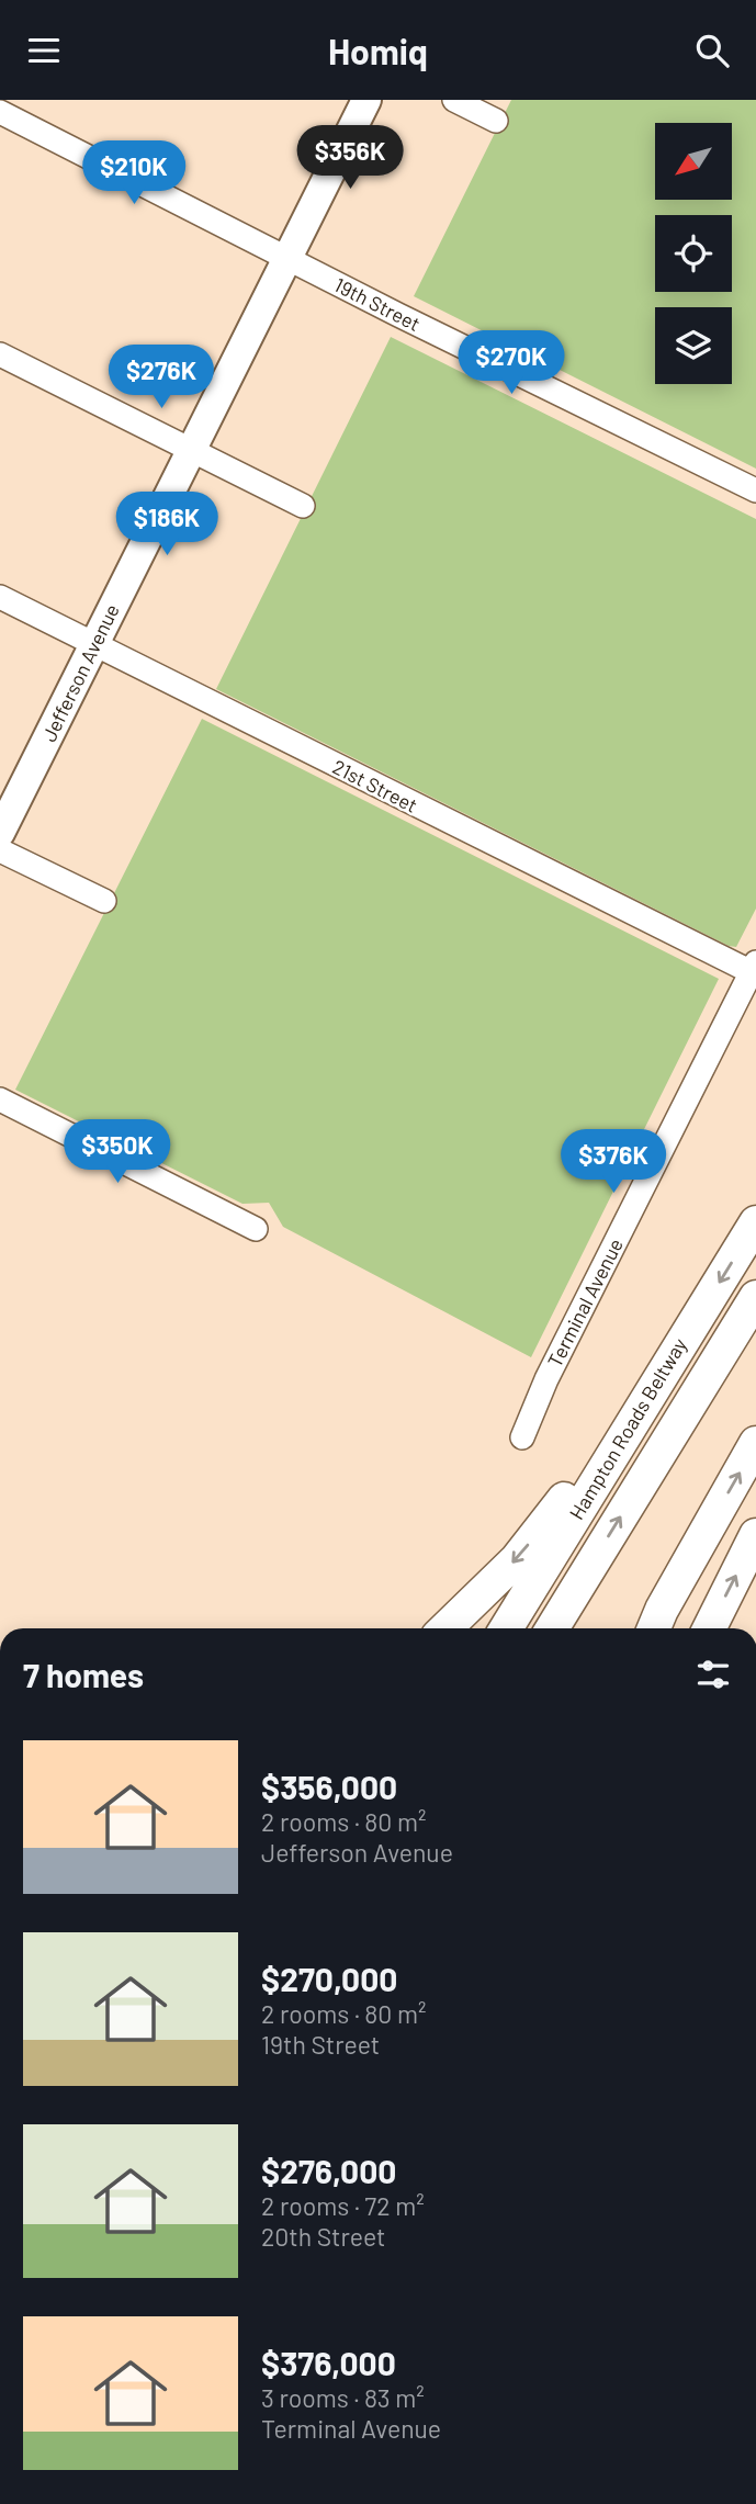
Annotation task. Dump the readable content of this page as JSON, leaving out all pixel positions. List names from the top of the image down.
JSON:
{
  "streets": {
    "highway": ["Hampton Roads Beltway"],
    "main road": ["Jefferson Avenue"],
    "street": ["19th Street", "21st Street", "Terminal Avenue"]
  },
  "crossings": [
    ["19th Street", "Jefferson Avenue"],
    ["Jefferson Avenue", "21st Street"],
    ["21st Street", "Terminal Avenue"]
  ],
  "north": "bottom left",
  "page": {
    "header": "Homiq",
    "price": [
      "$356K",
      "$210K",
      "$270K",
      "$276K",
      "$186K",
      "$350K",
      "$376K"
    ],
    "heading": "7 homes",
    "list": [
      {
        "name": "$356,000",
        "note": "2 rooms · 80 m² · Jefferson Avenue"
      },
      {
        "name": "$270,000",
        "note": "2 rooms · 80 m² · 19th Street"
      },
      {
        "name": "$276,000",
        "note": "2 rooms · 72 m² · 20th Street"
      },
      {
        "name": "$376,000",
        "note": "3 rooms · 83 m² · Terminal Avenue"
      }
    ]
  }
}
